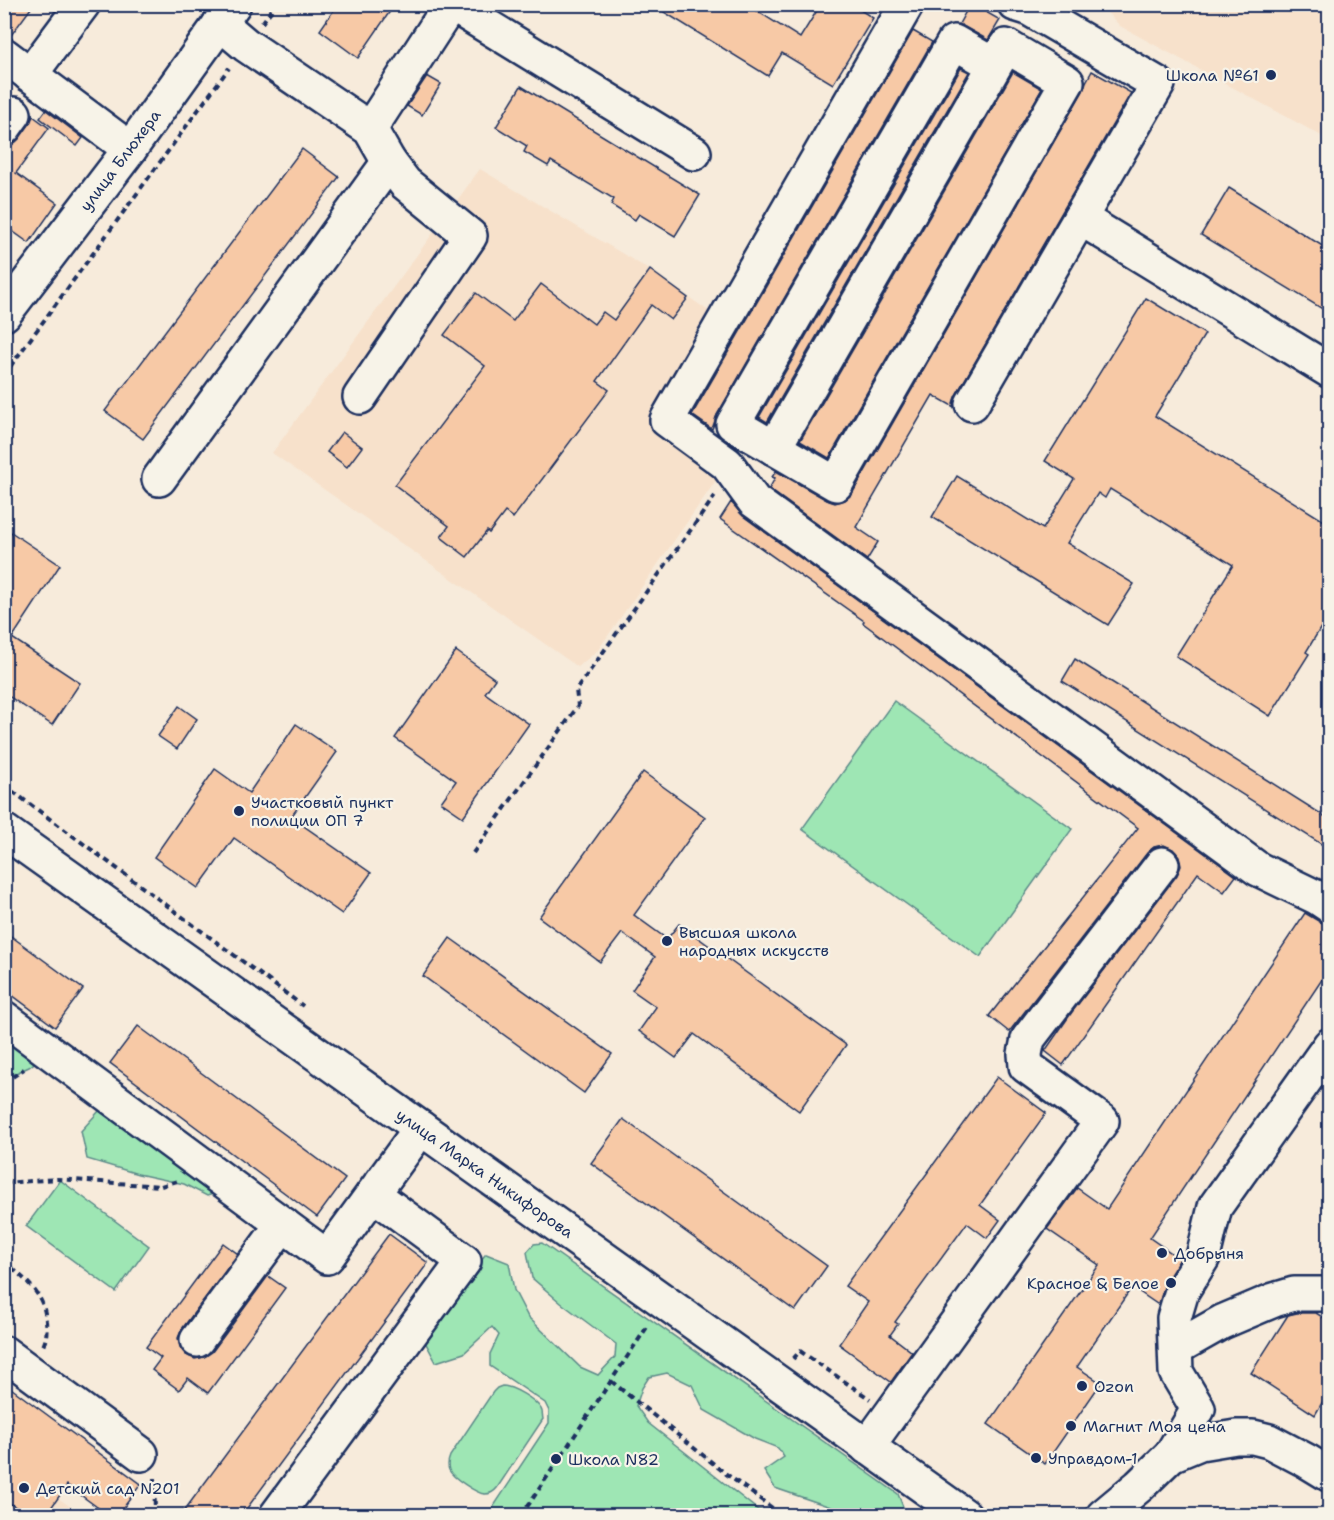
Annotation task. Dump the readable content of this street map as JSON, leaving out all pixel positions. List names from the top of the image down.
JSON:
{
  "streets": {
    "street": ["улица Блюхера", "улица Марка Никифорова"]
  },
  "places": [
    "Школа №61",
    "Участковый пункт полиции ОП 7",
    "Высшая школа народных искусств",
    "Добрыня",
    "Красное & Белое",
    "Ozon",
    "Магнит Моя цена",
    "Управдом-1",
    "Школа N82",
    "Детский сад N201"
  ]
}
